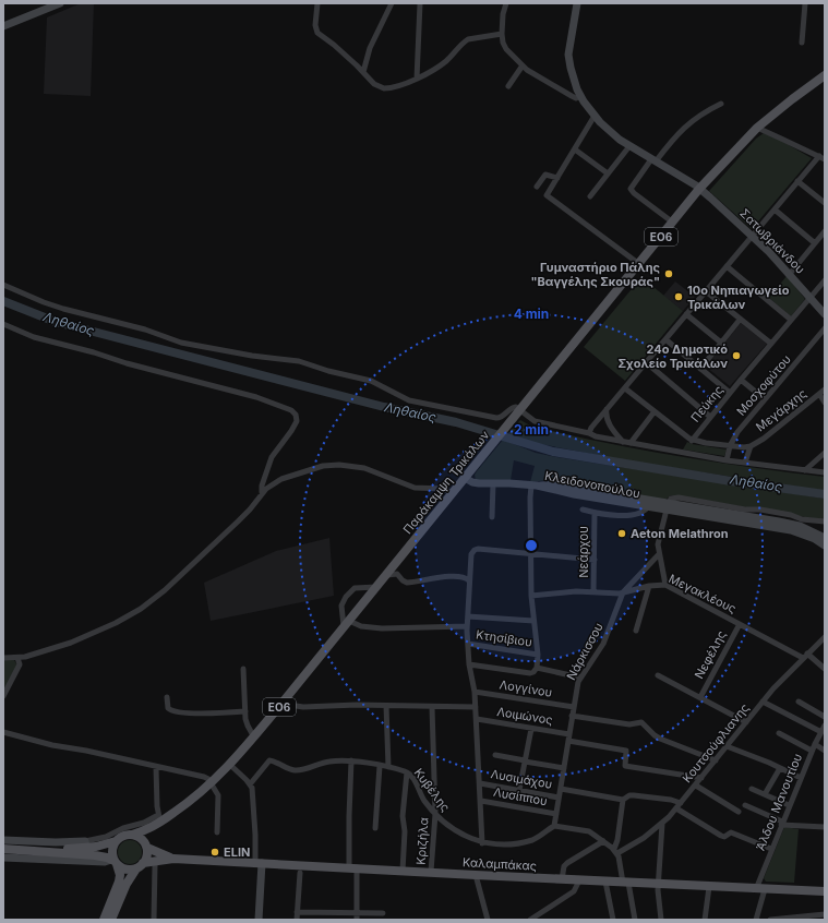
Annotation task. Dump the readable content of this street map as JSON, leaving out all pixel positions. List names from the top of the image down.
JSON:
{
  "streets": {
    "main road": ["ΕΟ6", "Παράκαμψη Τρικάλων", "Καλαμπάκας"],
    "street": [
      "Σατωβριάνδου",
      "Μοσχοφύτου",
      "Πεύκης",
      "Μεγάρχης",
      "Κλειδονοπούλου",
      "Νεάρχου",
      "Μεγακλέους",
      "Κτησίβιου",
      "Νάρκισσου",
      "Νεφέλης",
      "Λογγίνου",
      "Λοιμώνος",
      "Κουτσούφλιανης",
      "Λυσιμάχου",
      "Κυβέλης",
      "Λυσίππου",
      "Άλδου Μανουτίου",
      "Κριζήλα"
    ]
  },
  "crossings": [
    ["ΕΟ6", "Παράκαμψη Τρικάλων"],
    ["ΕΟ6", "Καλαμπάκας"],
    ["Σατωβριάνδου", "Πεύκης"],
    ["Σατωβριάνδου", "Παράκαμψη Τρικάλων"],
    ["Μοσχοφύτου", "Μεγάρχης"],
    ["Πεύκης", "Μεγάρχης"],
    ["Παράκαμψη Τρικάλων", "Κλειδονοπούλου"],
    ["Παράκαμψη Τρικάλων", "Καλαμπάκας"],
    ["Νεάρχου", "Μεγακλέους"],
    ["Μεγακλέους", "Νάρκισσου"],
    ["Μεγακλέους", "Νεφέλης"],
    ["Μεγακλέους", "Κουτσούφλιανης"],
    ["Νάρκισσου", "Λογγίνου"],
    ["Νάρκισσου", "Λοιμώνος"],
    ["Νάρκισσου", "Λυσιμάχου"],
    ["Νάρκισσου", "Κυβέλης"],
    ["Νάρκισσου", "Λυσίππου"],
    ["Κυβέλης", "Κριζήλα"],
    ["Άλδου Μανουτίου", "Καλαμπάκας"],
    ["Κριζήλα", "Καλαμπάκας"]
  ],
  "water": ["Ληθαίος"],
  "places": [
    "Γυμναστήριο Πάλης \"Βαγγέλης Σκουράς\"",
    "10ο Νηπιαγωγείο Τρικάλων",
    "24ο Δημοτικό Σχολείο Τρικάλων",
    "Aeton Melathron",
    "ELIN"
  ],
  "rings": ["4 min", "2 min"]
}
